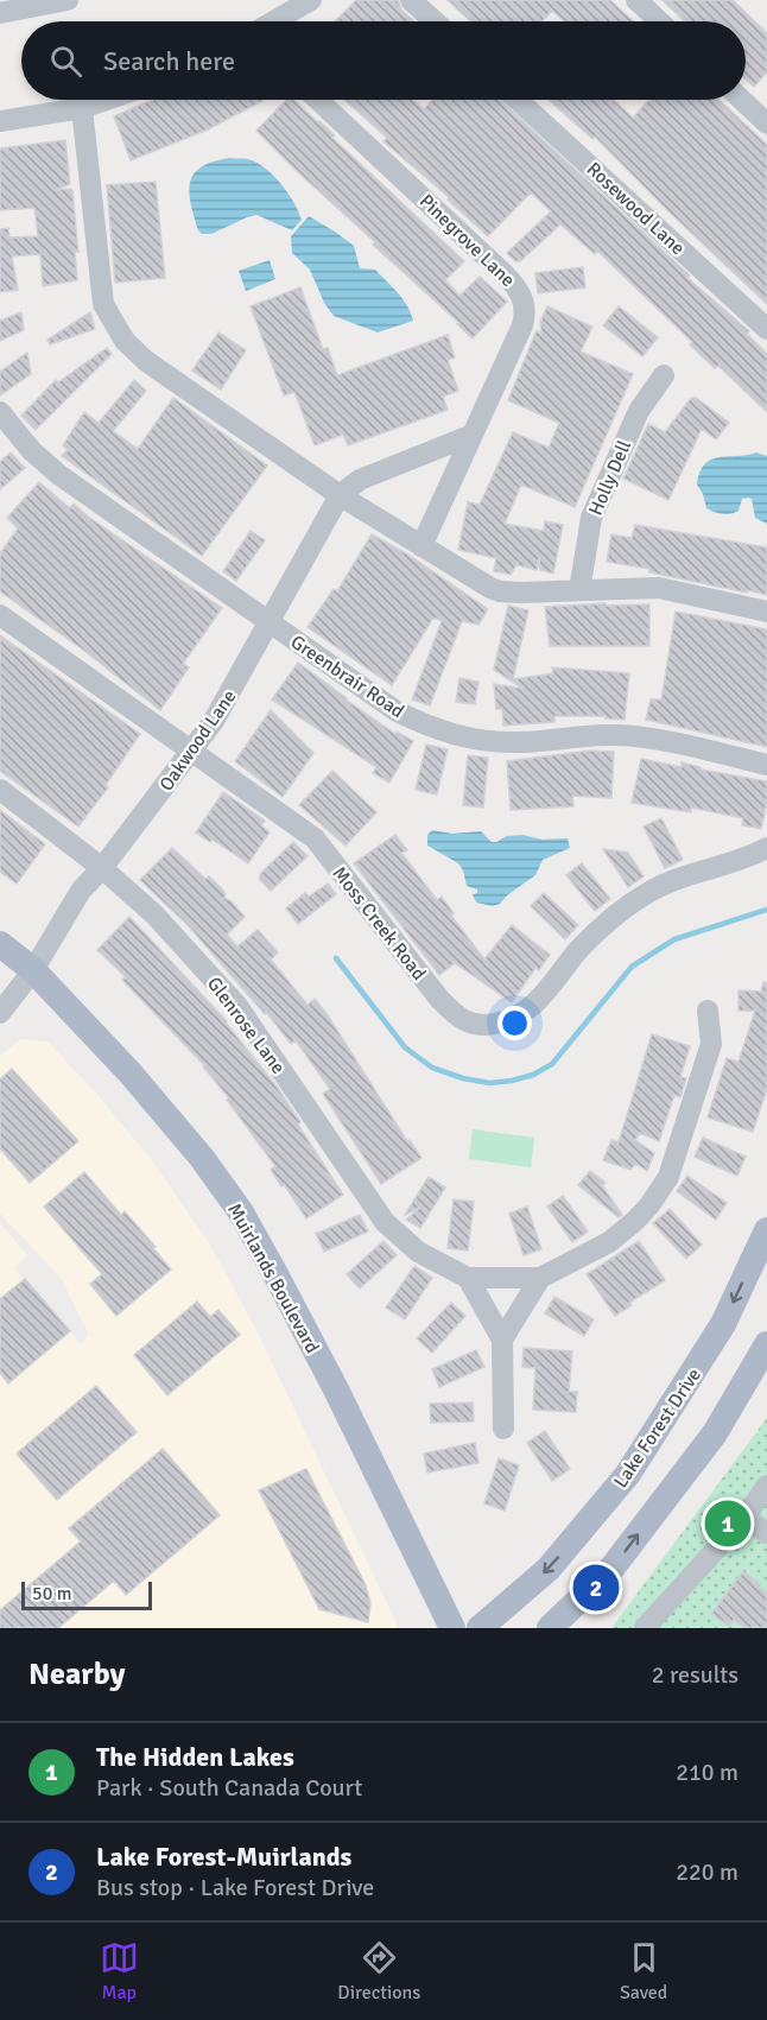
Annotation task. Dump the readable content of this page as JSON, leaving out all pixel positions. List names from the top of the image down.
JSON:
{
  "streets": {
    "main road": ["Muirlands Boulevard", "Lake Forest Drive"],
    "street": [
      "Rosewood Lane",
      "Pinegrove Lane",
      "Holly Dell",
      "Greenbrair Road",
      "Oakwood Lane",
      "Moss Creek Road",
      "Glenrose Lane"
    ]
  },
  "crossings": [
    ["Greenbrair Road", "Oakwood Lane"],
    ["Oakwood Lane", "Moss Creek Road"],
    ["Oakwood Lane", "Glenrose Lane"],
    ["Oakwood Lane", "Muirlands Boulevard"]
  ],
  "scale_bar": "50 m",
  "page": {
    "search": "Search here",
    "pins": ["1", "2"],
    "scale": "50 m",
    "heading": ["Nearby", "2 results"],
    "list": [
      {
        "mark": "1",
        "name": "The Hidden Lakes",
        "note": "Park · South Canada Court",
        "value": "210 m"
      },
      {
        "mark": "2",
        "name": "Lake Forest-Muirlands",
        "note": "Bus stop · Lake Forest Drive",
        "value": "220 m"
      }
    ],
    "nav": ["Map", "Directions", "Saved"]
  }
}
